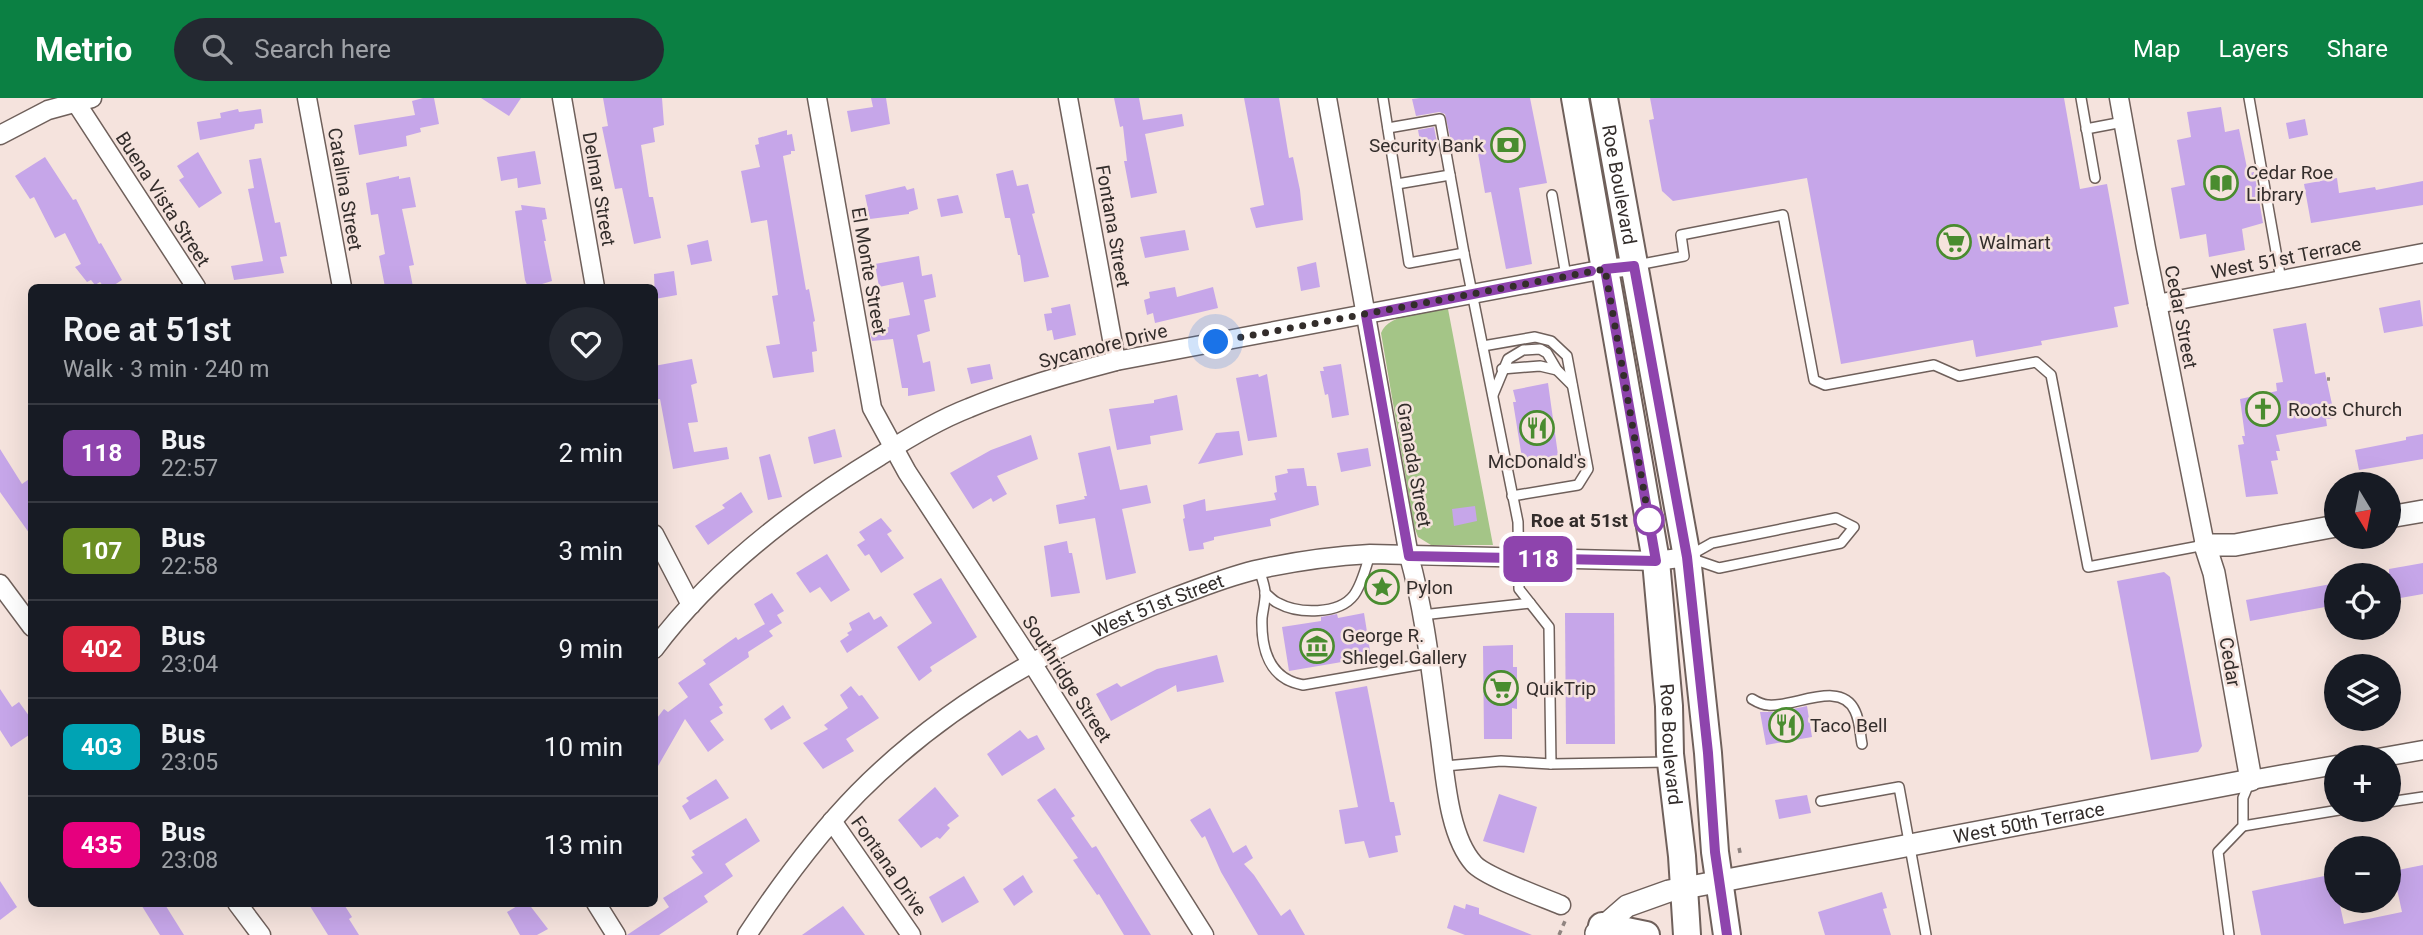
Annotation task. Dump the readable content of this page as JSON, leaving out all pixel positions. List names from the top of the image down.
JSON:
{
  "streets": {
    "main road": ["Roe Boulevard"],
    "street": [
      "Catalina Street",
      "Delmar Street",
      "Buena Vista Street",
      "Fontana Street",
      "West 51st Terrace",
      "El Monte Street",
      "Cedar Street",
      "Sycamore Drive",
      "Granada Street",
      "West 51st Street",
      "Cedar",
      "Southridge Street",
      "West 50th Terrace",
      "Fontana Drive"
    ]
  },
  "crossings": [
    ["Roe Boulevard", "Sycamore Drive"],
    ["Roe Boulevard", "West 51st Street"],
    ["Roe Boulevard", "West 50th Terrace"],
    ["Fontana Street", "Sycamore Drive"],
    ["West 51st Terrace", "Cedar Street"],
    ["El Monte Street", "Sycamore Drive"],
    ["El Monte Street", "Southridge Street"],
    ["Cedar Street", "Sycamore Drive"],
    ["Cedar Street", "Cedar"],
    ["Sycamore Drive", "Granada Street"],
    ["Sycamore Drive", "Cedar"],
    ["Sycamore Drive", "Southridge Street"],
    ["Granada Street", "West 51st Street"],
    ["West 51st Street", "Southridge Street"],
    ["West 51st Street", "Fontana Drive"],
    ["Cedar", "West 50th Terrace"]
  ],
  "places": {
    "bank": ["Security Bank"],
    "library": ["Cedar Roe Library"],
    "supermarket": ["Walmart", "QuikTrip"],
    "church": ["Roots Church"],
    "restaurant": ["McDonald's", "Taco Bell"],
    "other": ["Roe at 51st"],
    "place": ["Pylon"],
    "museum": ["George R. Shlegel Gallery"]
  },
  "lines": ["bus line 118"],
  "north": "bottom",
  "page": {
    "header": "Metrio",
    "search": "Search here",
    "nav": ["Map", "Layers", "Share"],
    "on_map": "118",
    "heading": ["Roe at 51st", "Walk · 3 min · 240 m"],
    "list": [
      {
        "mark": "118",
        "name": "Bus",
        "note": "22:57",
        "value": "2 min"
      },
      {
        "mark": "107",
        "name": "Bus",
        "note": "22:58",
        "value": "3 min"
      },
      {
        "mark": "402",
        "name": "Bus",
        "note": "23:04",
        "value": "9 min"
      },
      {
        "mark": "403",
        "name": "Bus",
        "note": "23:05",
        "value": "10 min"
      },
      {
        "mark": "435",
        "name": "Bus",
        "note": "23:08",
        "value": "13 min"
      }
    ],
    "map_buttons": ["+", "−"]
  }
}
